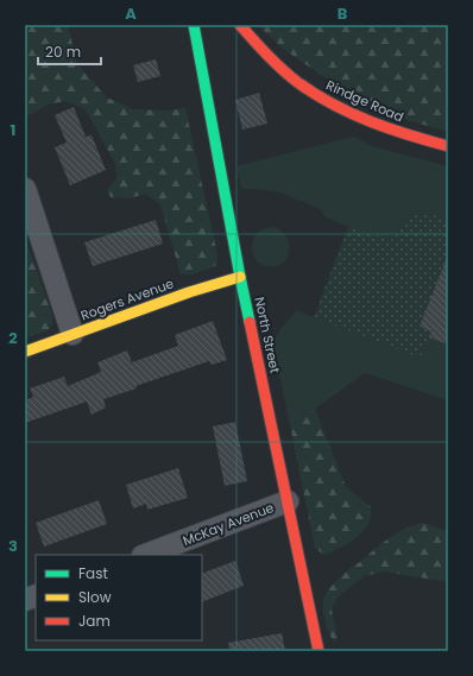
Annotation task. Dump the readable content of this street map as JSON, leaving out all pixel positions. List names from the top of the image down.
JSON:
{
  "streets": {
    "street": [
      "Rindge Road",
      "Rogers Avenue",
      "North Street",
      "McKay Avenue"
    ]
  },
  "crossings": [
    ["Rogers Avenue", "North Street"],
    ["North Street", "McKay Avenue"]
  ],
  "legend": ["Fast", "Slow", "Jam"],
  "scale_bar": "20 m",
  "grid": {
    "columns": ["A", "B"],
    "rows": ["1", "2", "3"]
  }
}
